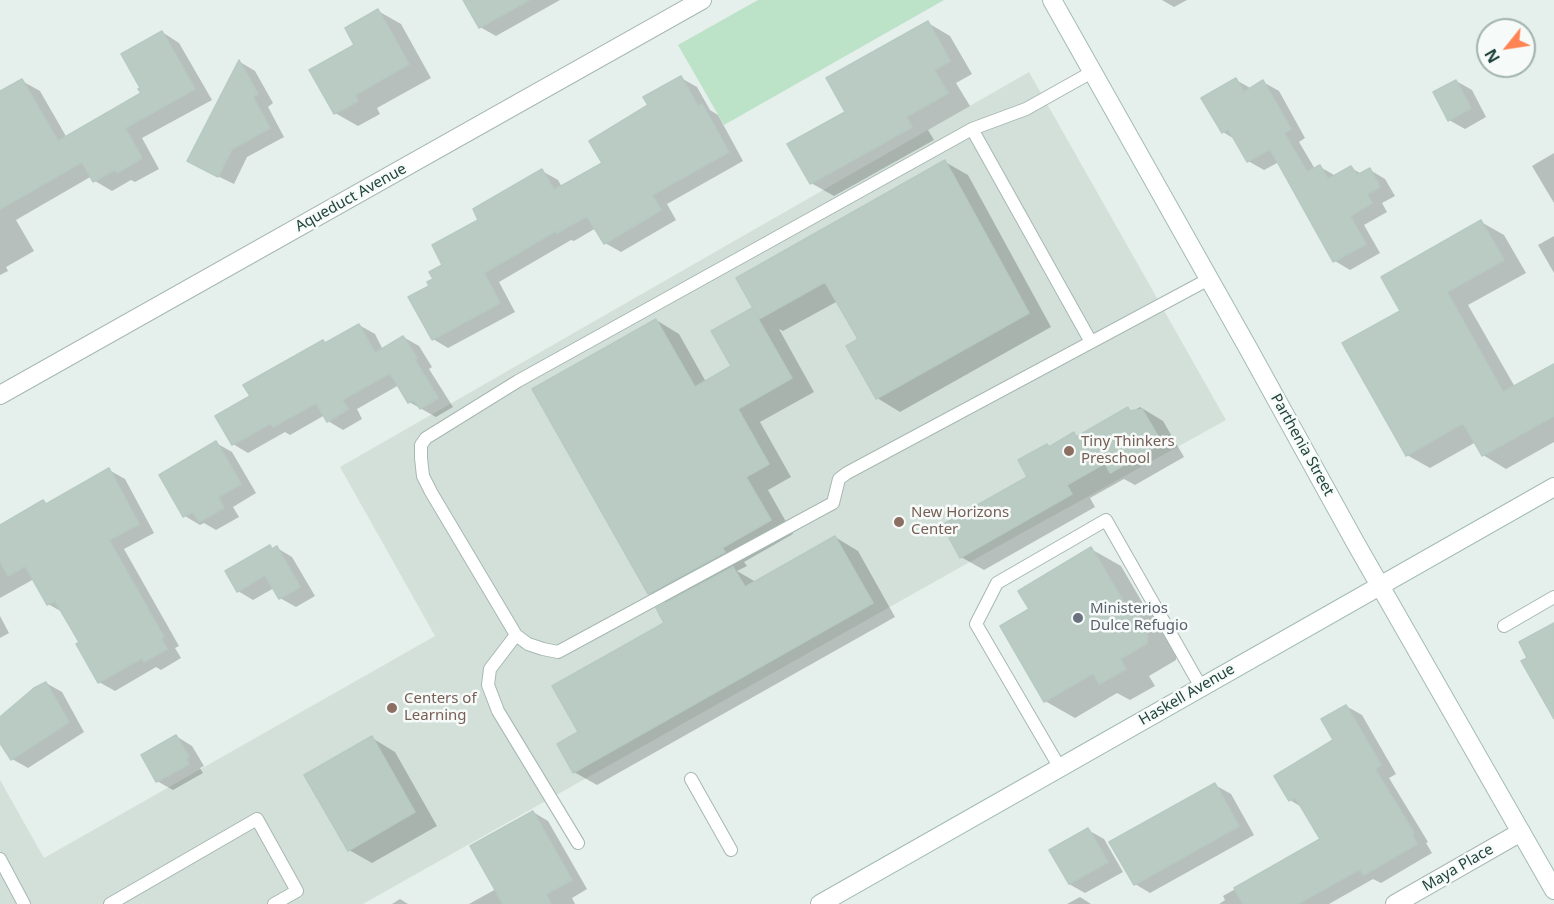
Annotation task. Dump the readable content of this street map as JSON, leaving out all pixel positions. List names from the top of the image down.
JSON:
{
  "streets": {
    "main road": [
      "Aqueduct Avenue",
      "Parthenia Street",
      "Haskell Avenue",
      "Maya Place"
    ]
  },
  "crossings": [
    ["Parthenia Street", "Haskell Avenue"],
    ["Parthenia Street", "Maya Place"]
  ],
  "places": [
    "Tiny Thinkers Preschool",
    "New Horizons Center",
    "Ministerios Dulce Refugio",
    "Centers of Learning"
  ],
  "north": "bottom left"
}
